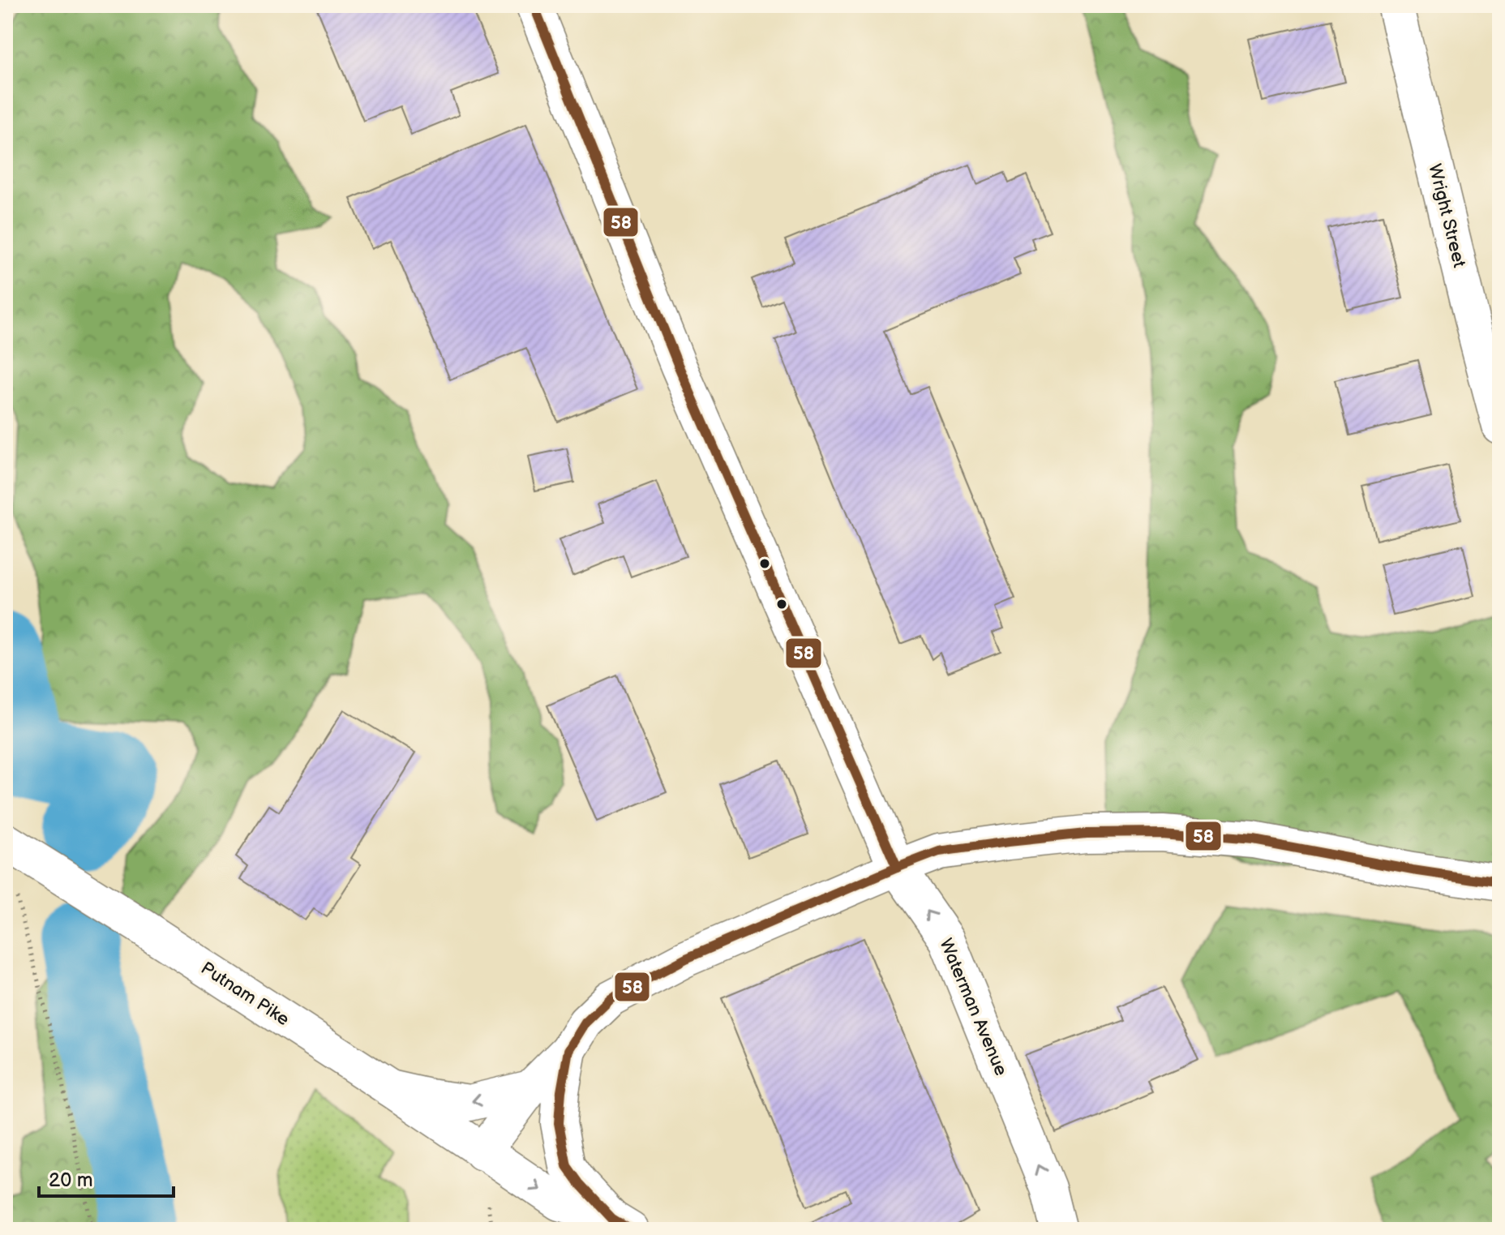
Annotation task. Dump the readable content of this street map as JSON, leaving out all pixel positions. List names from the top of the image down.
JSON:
{
  "streets": {
    "main road": ["Wright Street", "Putnam Pike", "Waterman Avenue"]
  },
  "lines": ["transit line 58"],
  "scale_bar": "20 m"
}
